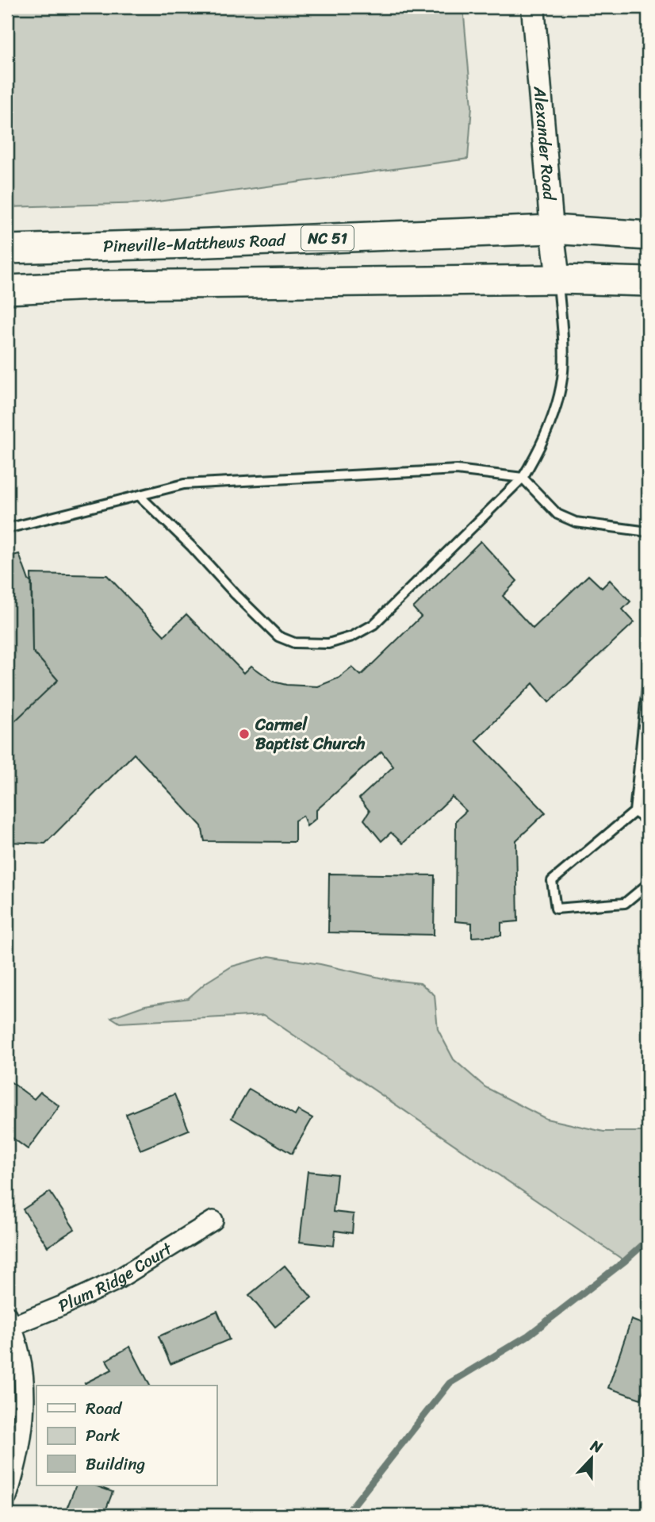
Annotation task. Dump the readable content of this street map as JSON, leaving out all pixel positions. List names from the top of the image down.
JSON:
{
  "streets": {
    "main road": ["NC 51", "Pineville-Matthews Road"],
    "street": ["Alexander Road", "Plum Ridge Court"]
  },
  "crossings": [
    ["Alexander Road", "Pineville-Matthews Road"]
  ],
  "places": ["Carmel Baptist Church"],
  "legend": ["Road", "Park", "Building"],
  "north": "top"
}
